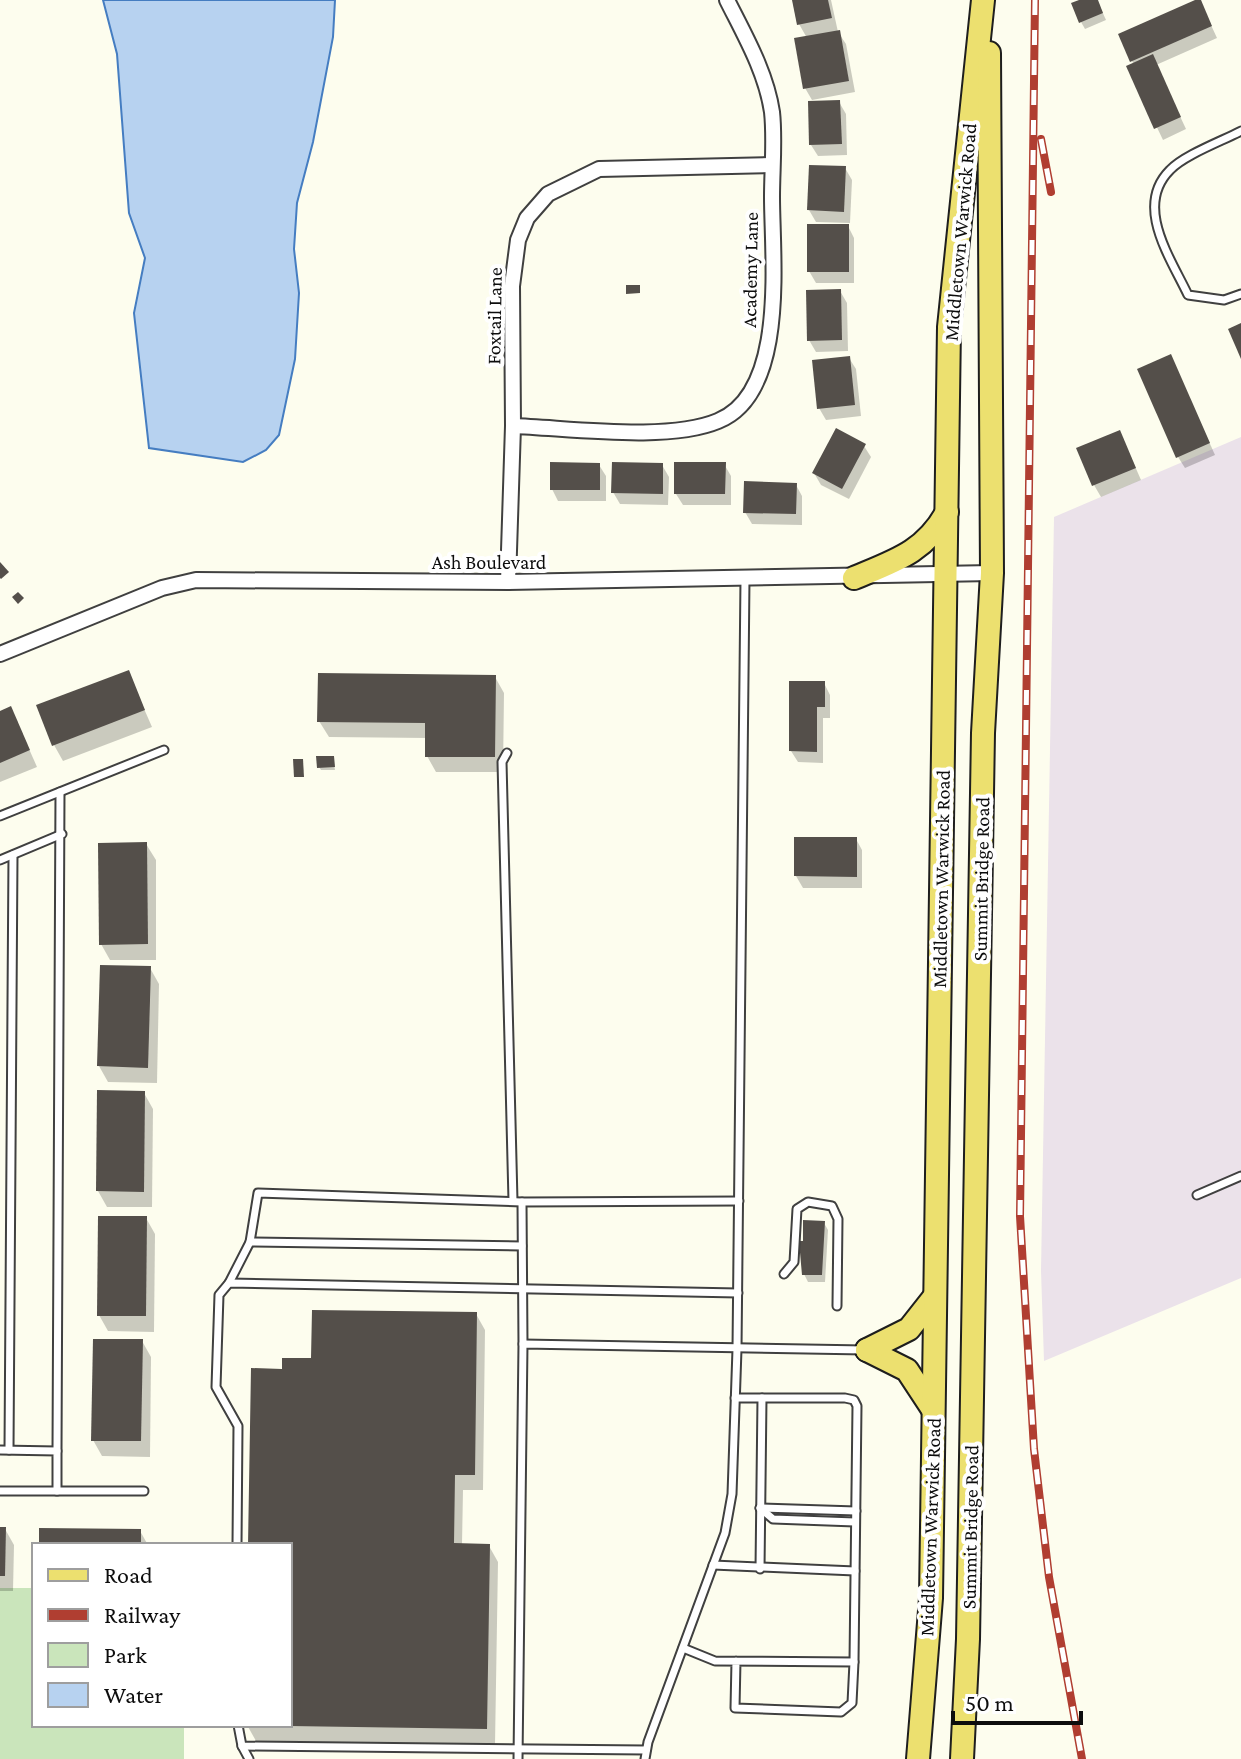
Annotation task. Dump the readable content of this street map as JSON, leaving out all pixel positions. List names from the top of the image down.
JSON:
{
  "streets": {
    "main road": ["Middletown Warwick Road", "Summit Bridge Road"],
    "street": ["Academy Lane", "Foxtail Lane", "Ash Boulevard"]
  },
  "crossings": [
    ["Middletown Warwick Road", "Ash Boulevard"],
    ["Middletown Warwick Road", "Summit Bridge Road"],
    ["Academy Lane", "Foxtail Lane"],
    ["Foxtail Lane", "Ash Boulevard"],
    ["Ash Boulevard", "Summit Bridge Road"]
  ],
  "legend": [
    "Road",
    "Railway",
    "Park",
    "Water"
  ],
  "scale_bar": "50 m"
}
